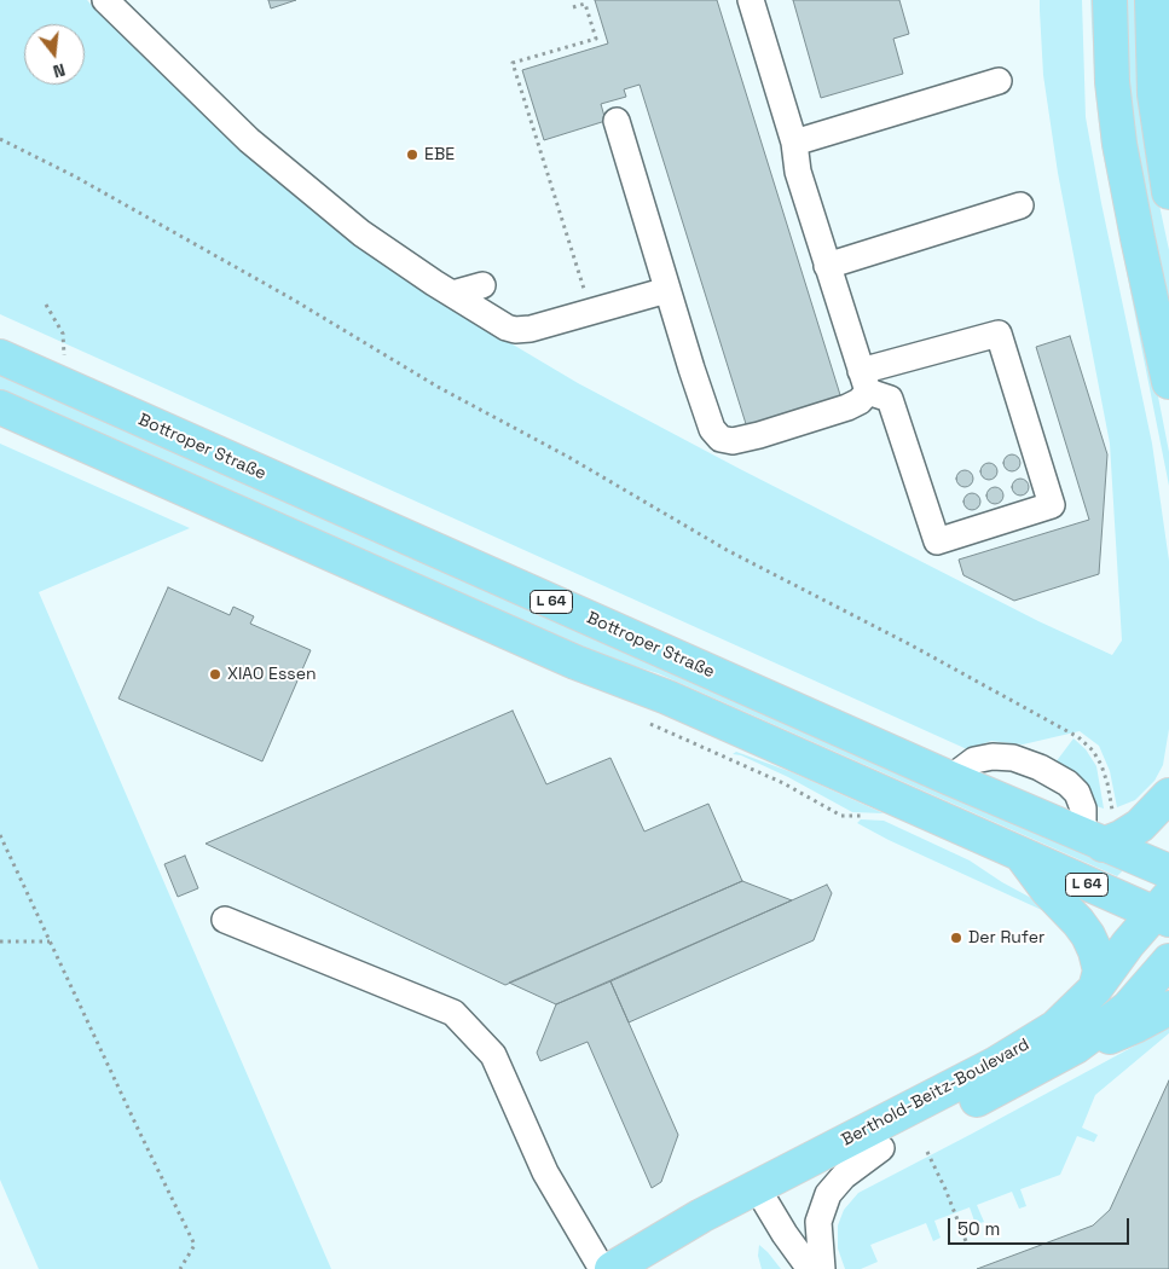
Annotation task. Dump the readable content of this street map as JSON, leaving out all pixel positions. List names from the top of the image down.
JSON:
{
  "streets": {
    "main road": ["Bottroper Straße", "L 64", "Berthold-Beitz-Boulevard"]
  },
  "crossings": [
    ["L 64", "Berthold-Beitz-Boulevard"]
  ],
  "places": ["EBE", "XIAO Essen", "Der Rufer"],
  "scale_bar": "50 m",
  "north": "bottom"
}
